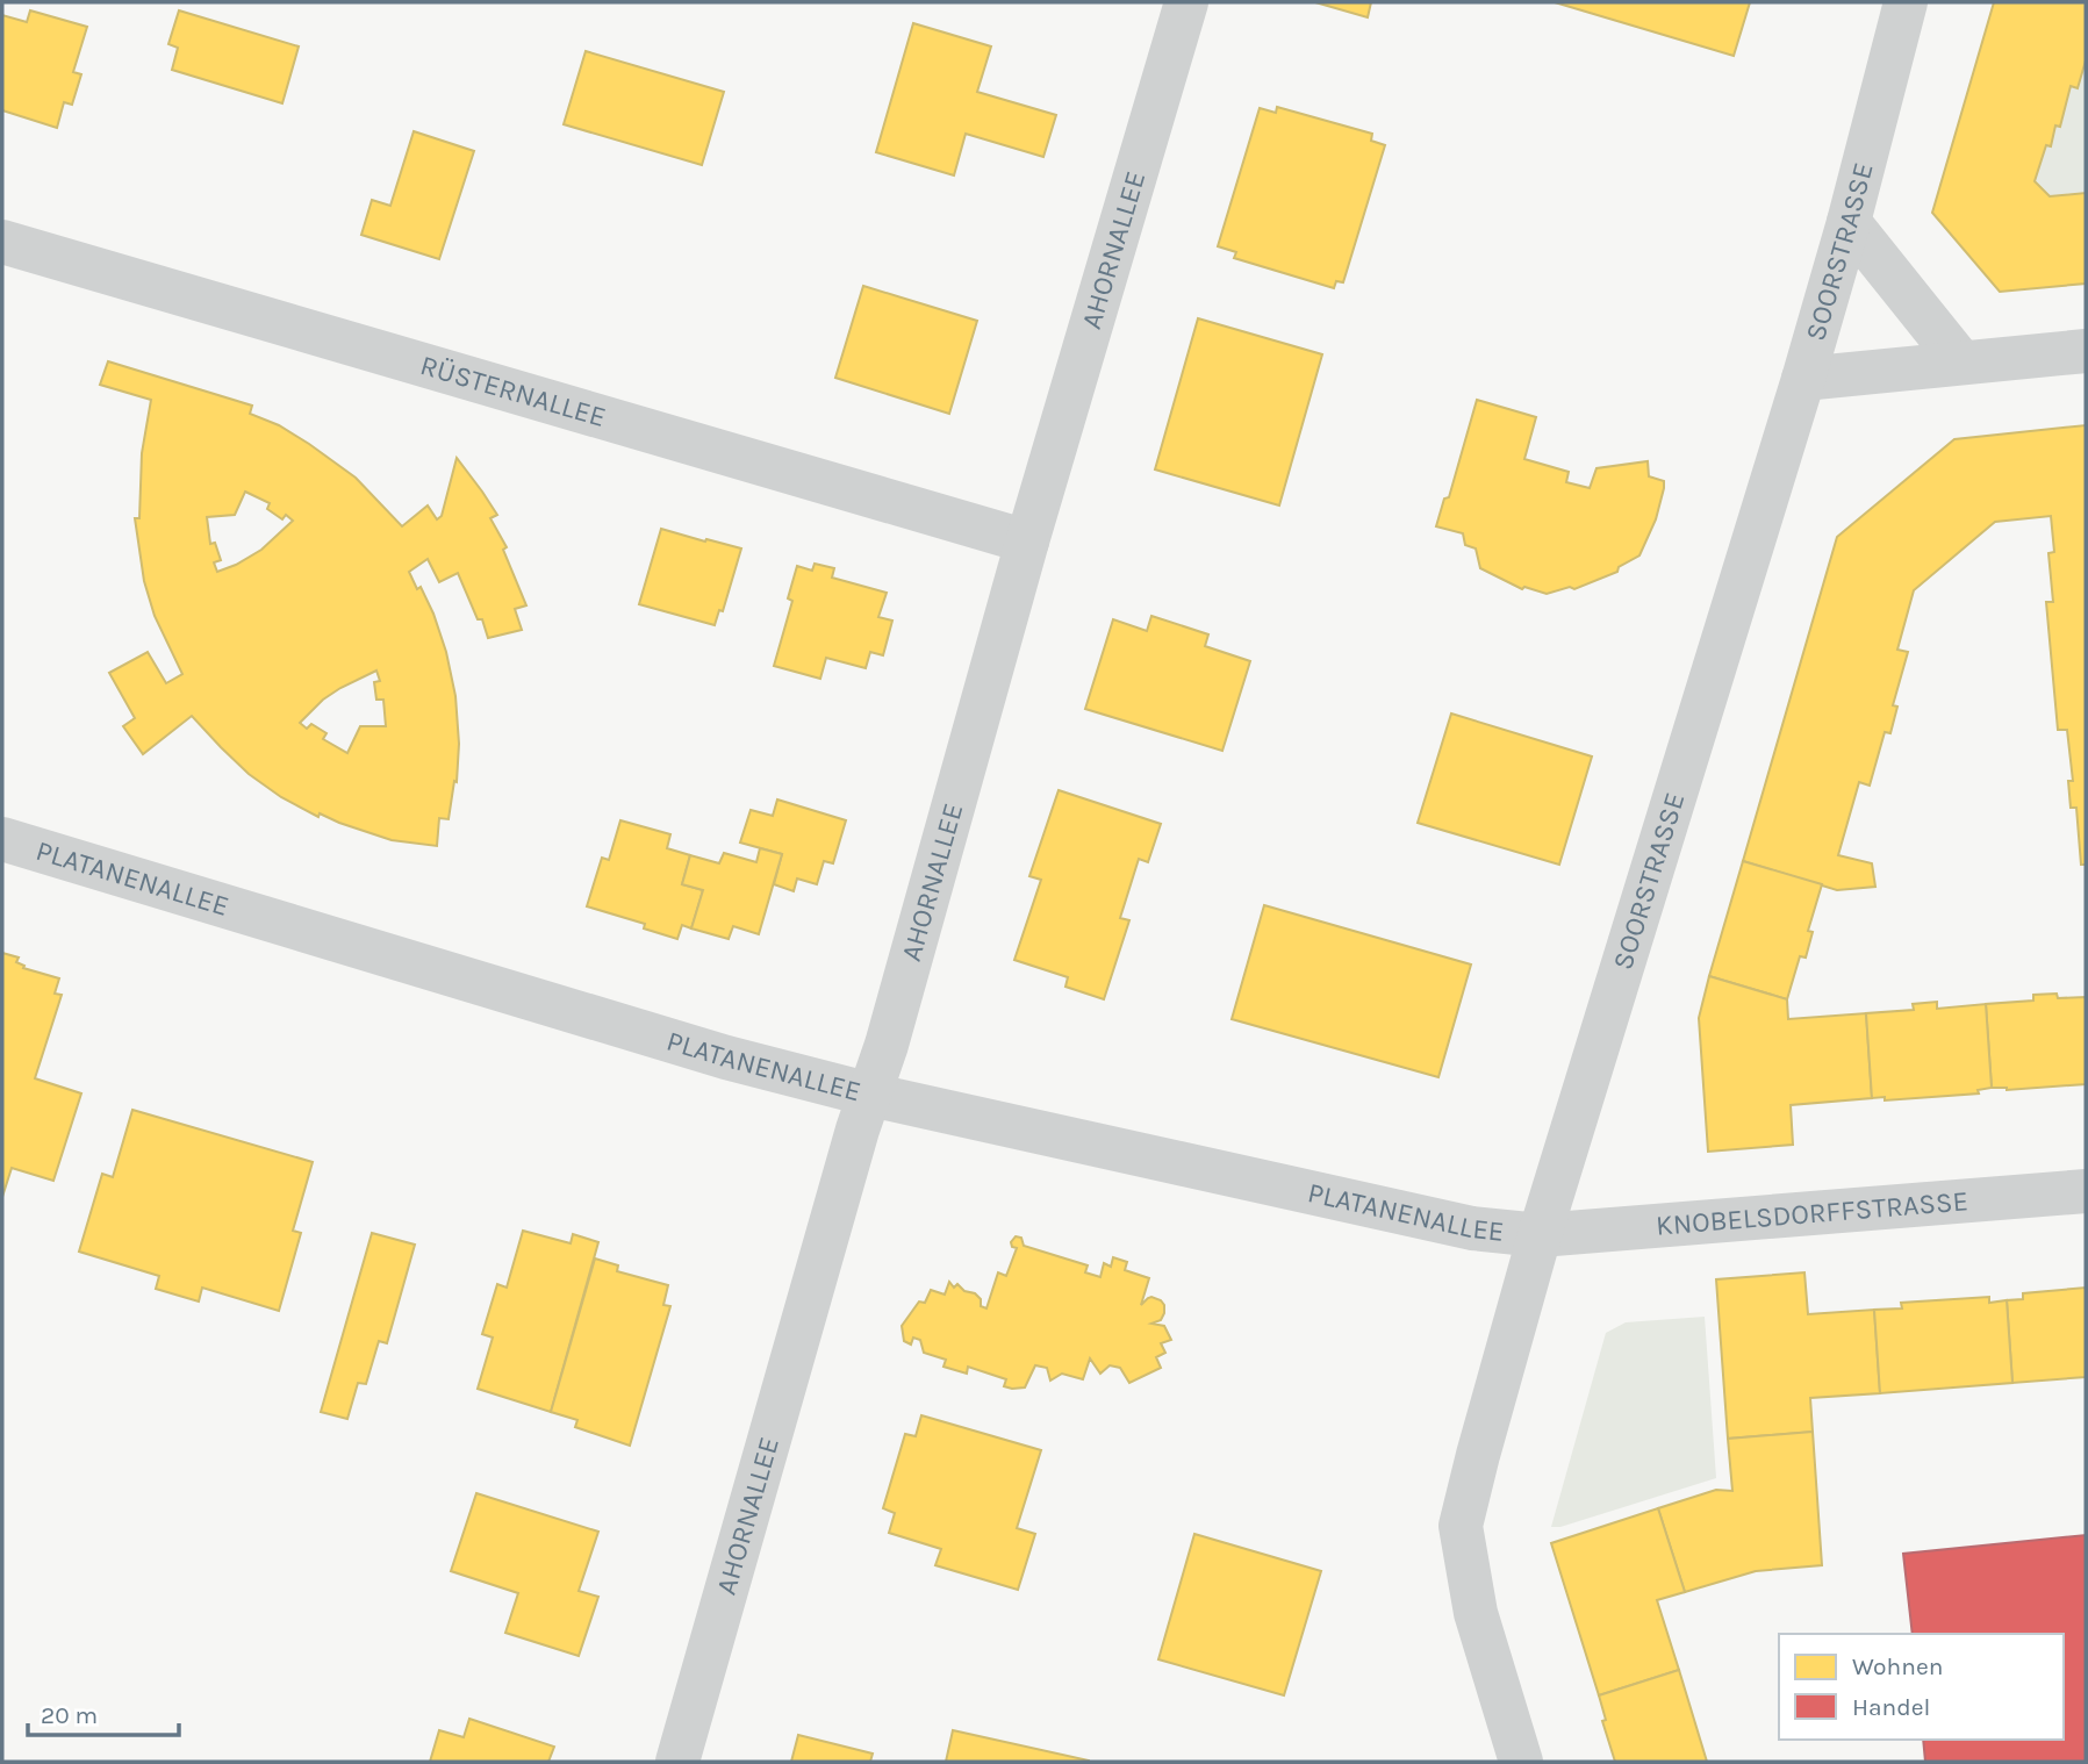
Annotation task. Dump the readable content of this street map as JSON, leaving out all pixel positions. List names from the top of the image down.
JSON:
{
  "streets": {
    "street": [
      "AHORNALLEE",
      "SOORSTRASSE",
      "RÜSTERNALLEE",
      "PLATANENALLEE",
      "KNOBELSDORFFSTRASSE"
    ]
  },
  "crossings": [
    ["AHORNALLEE", "RÜSTERNALLEE"],
    ["AHORNALLEE", "PLATANENALLEE"],
    ["SOORSTRASSE", "PLATANENALLEE"],
    ["SOORSTRASSE", "KNOBELSDORFFSTRASSE"],
    ["PLATANENALLEE", "KNOBELSDORFFSTRASSE"]
  ],
  "legend": ["Wohnen", "Handel"],
  "scale_bar": "20 m"
}
